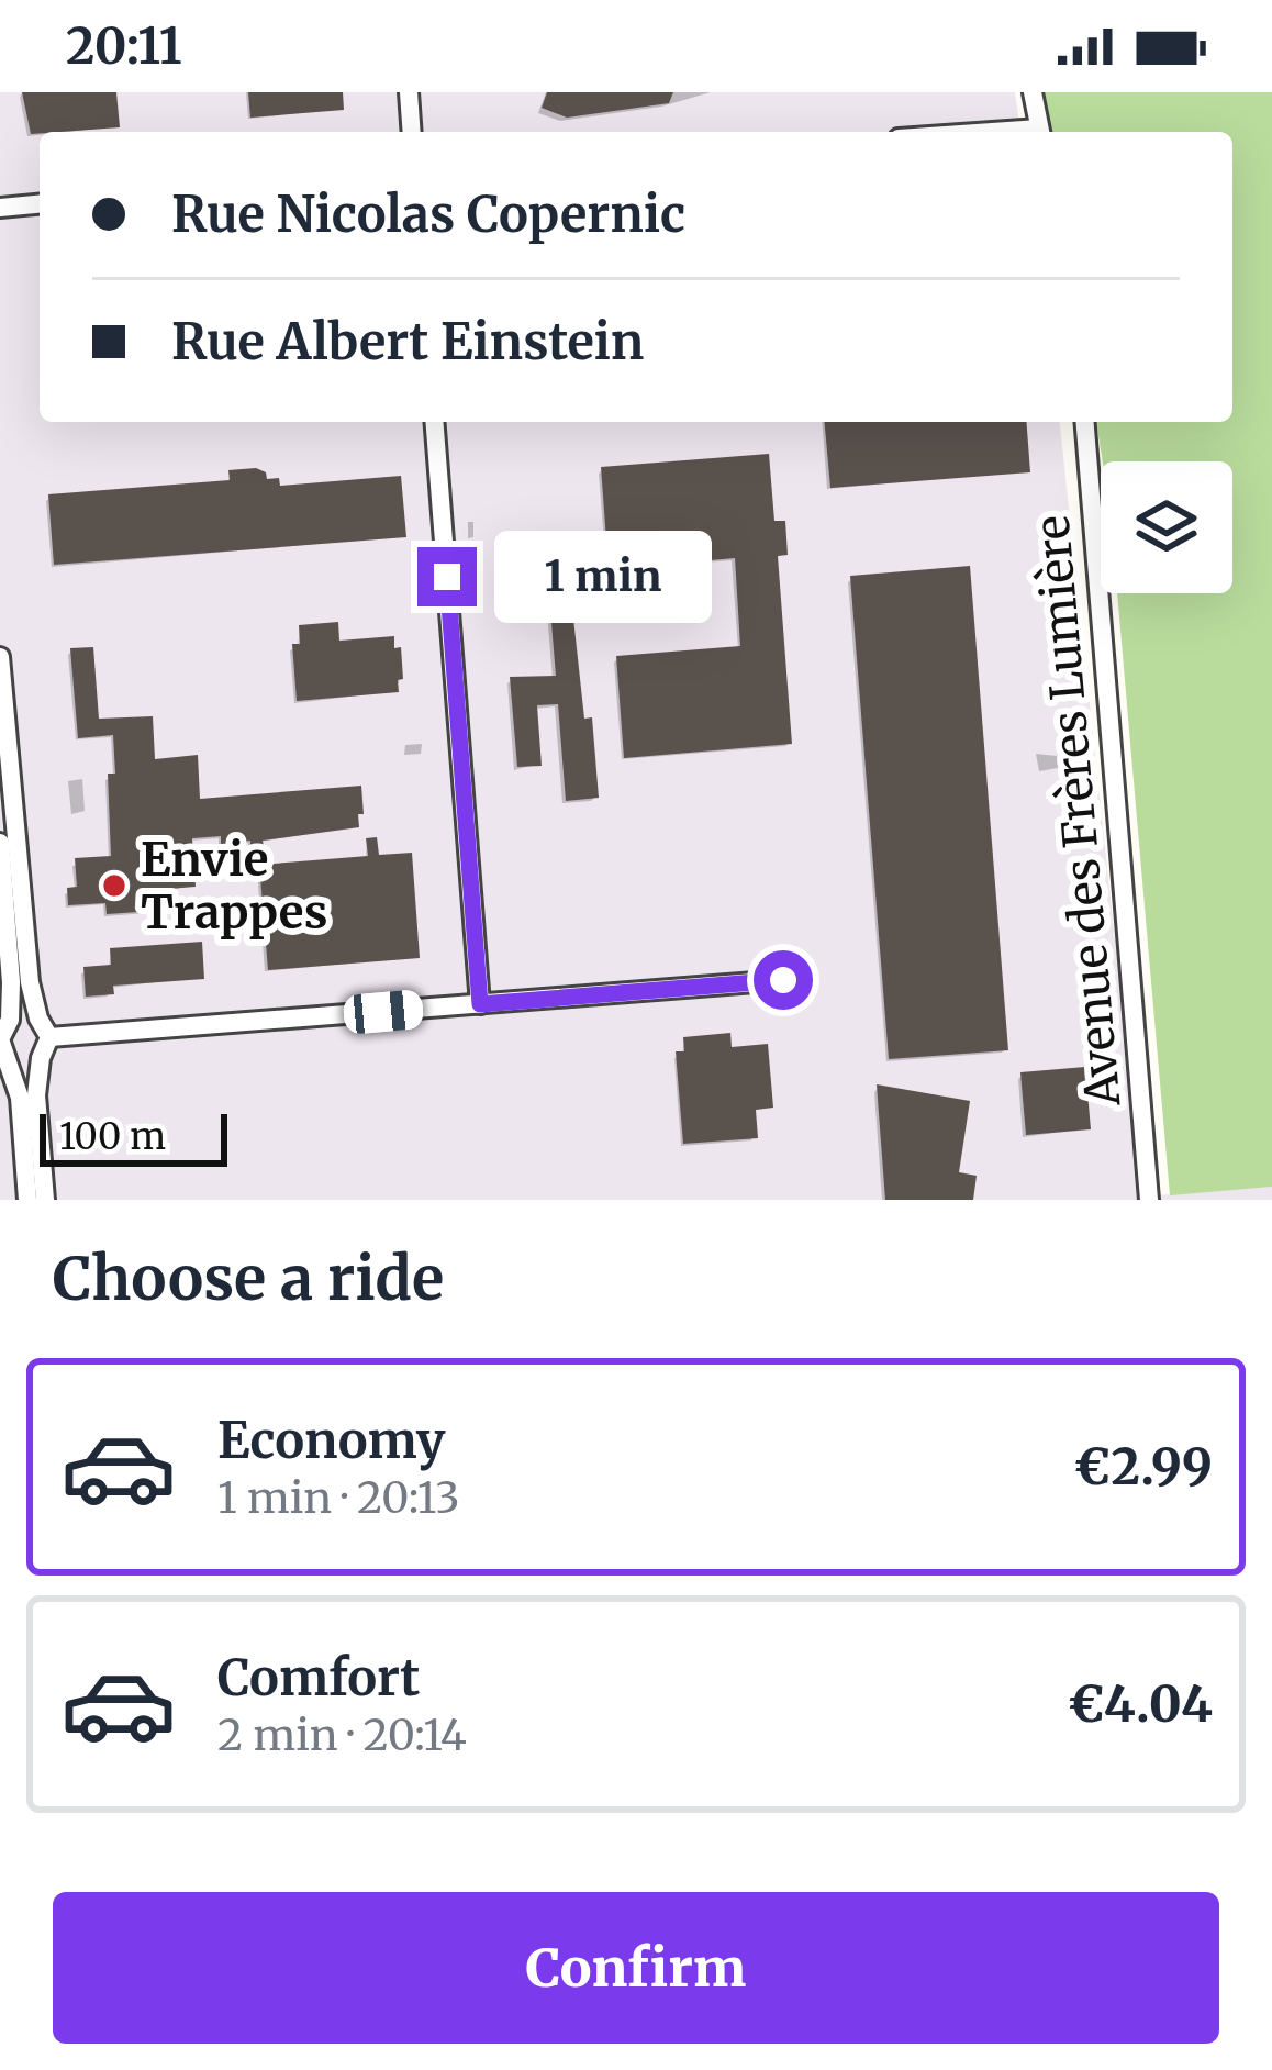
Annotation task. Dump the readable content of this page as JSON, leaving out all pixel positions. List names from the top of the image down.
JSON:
{
  "streets": {
    "street": ["Avenue des Frères Lumière"]
  },
  "places": ["Envie Trappes"],
  "scale_bar": "100 m",
  "page": {
    "status": "20:11",
    "banner": ["Rue Nicolas Copernic", "Rue Albert Einstein"],
    "bubble": "1 min",
    "scale": "100 m",
    "heading": "Choose a ride",
    "list": [
      {
        "name": "Economy",
        "note": "1 min · 20:13",
        "value": "€2.99"
      },
      {
        "name": "Comfort",
        "note": "2 min · 20:14",
        "value": "€4.04"
      }
    ],
    "buttons": "Confirm"
  }
}
